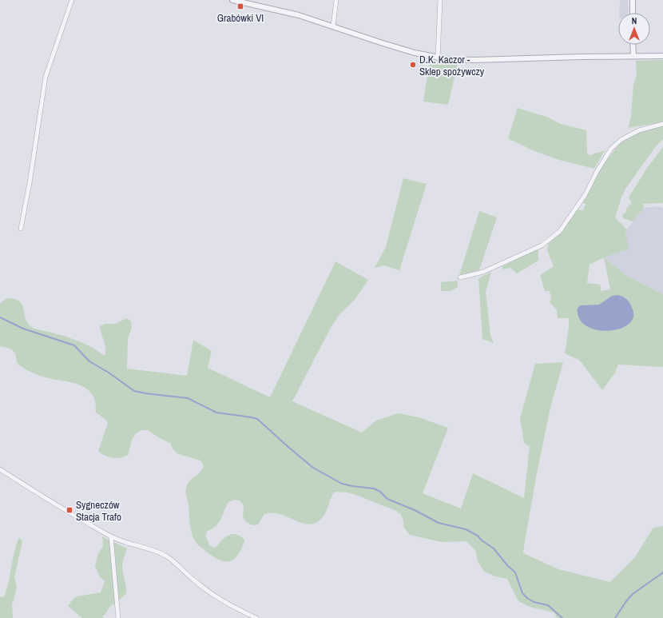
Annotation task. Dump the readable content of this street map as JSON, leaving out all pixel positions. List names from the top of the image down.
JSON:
{
  "places": {
    "transit": ["Grabówki VI", "Sygneczów Stacja Trafo"],
    "other": ["D.K. Kaczor - Sklep spożywczy"]
  },
  "north": "top"
}
